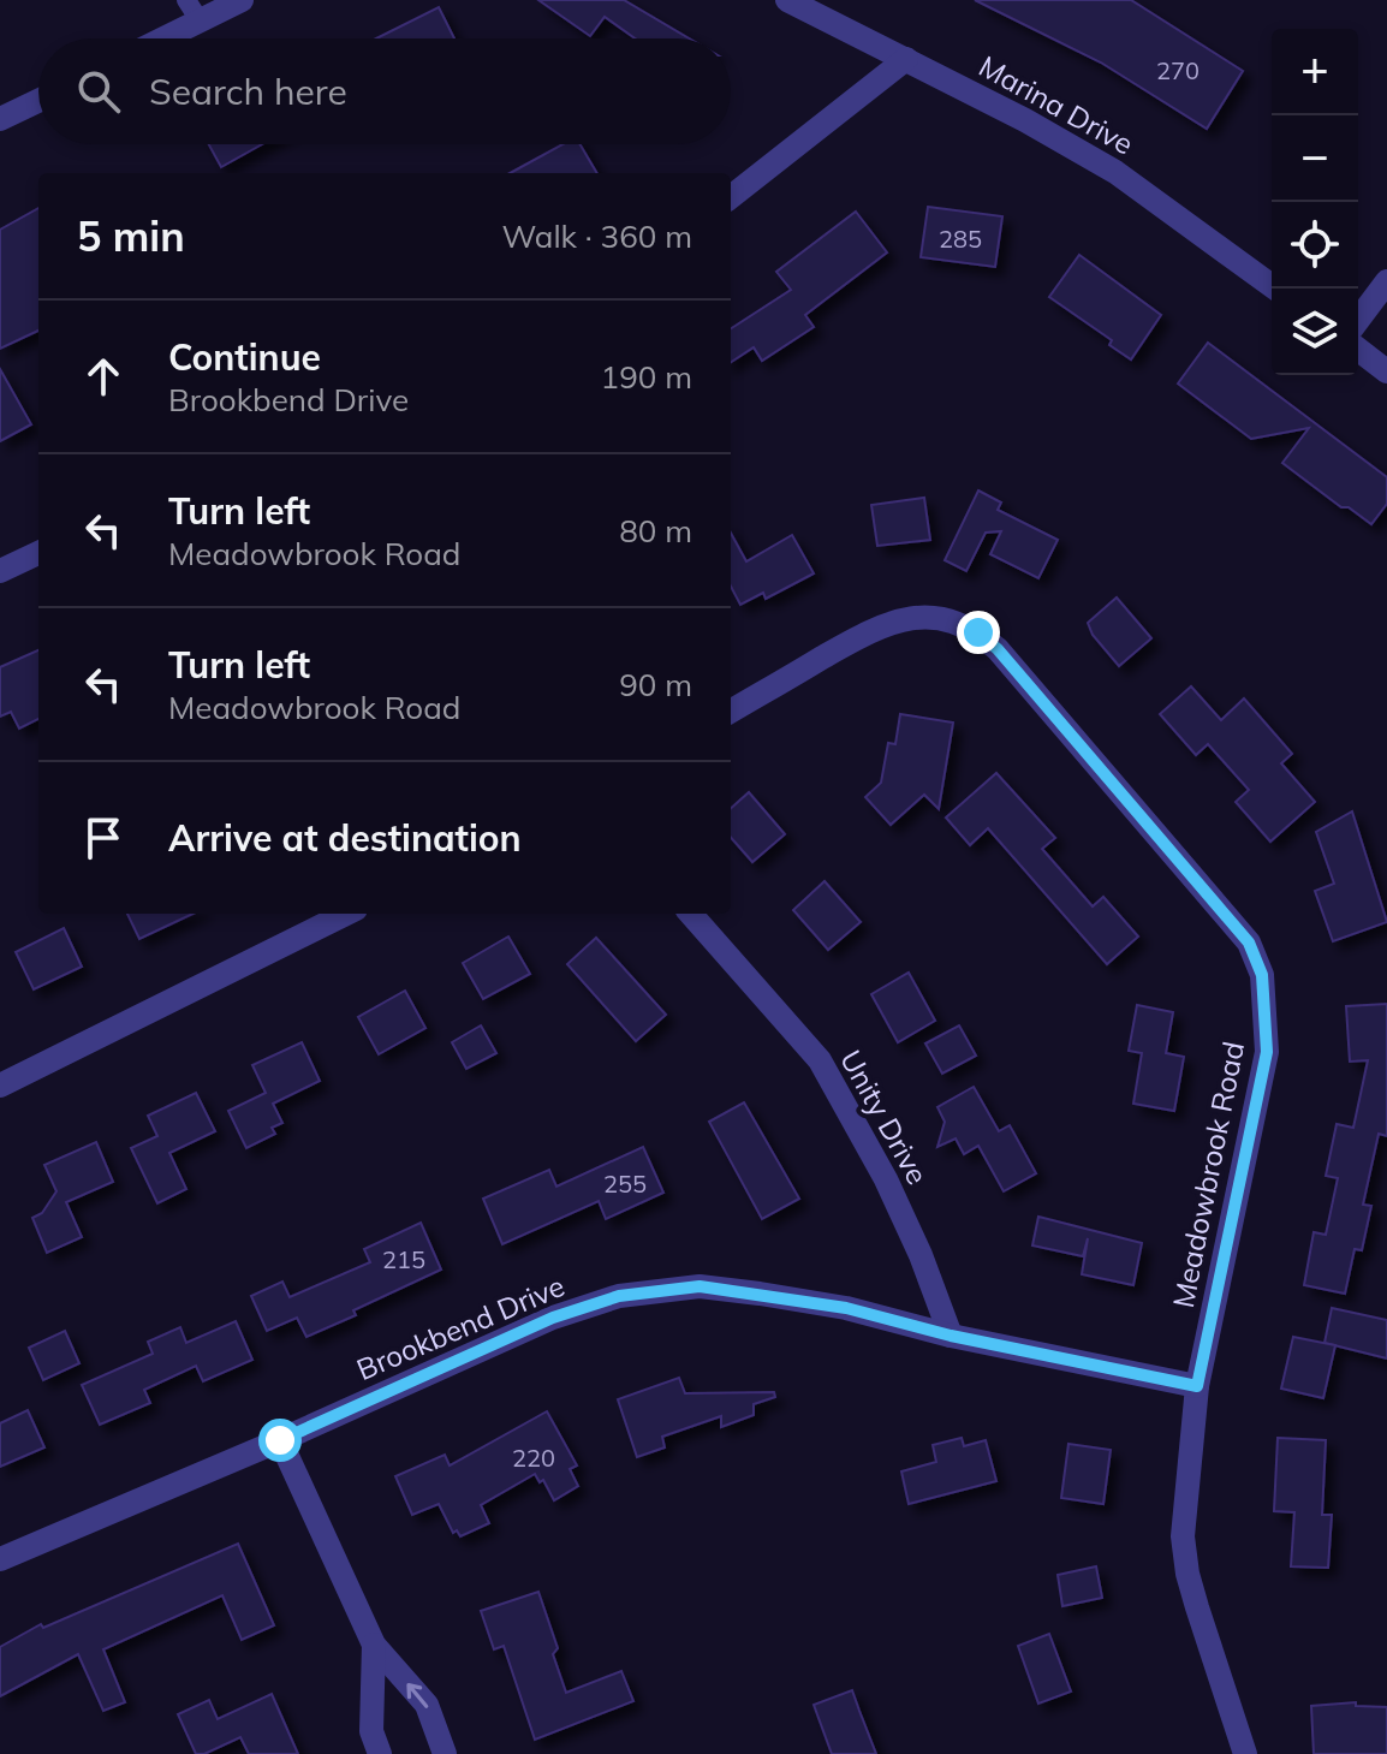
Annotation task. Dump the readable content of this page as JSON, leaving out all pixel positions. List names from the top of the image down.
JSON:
{
  "streets": {
    "street": [
      "Marina Drive",
      "Unity Drive",
      "Meadowbrook Road",
      "Brookbend Drive"
    ]
  },
  "crossings": [
    ["Unity Drive", "Brookbend Drive"],
    ["Meadowbrook Road", "Brookbend Drive"]
  ],
  "house_numbers": [
    "270",
    "285",
    "255",
    "215",
    "220"
  ],
  "page": {
    "map_buttons": ["+", "−"],
    "search": "Search here",
    "heading": ["5 min", "Walk · 360 m"],
    "list": [
      ["Continue", "Brookbend Drive", "190 m"],
      ["Turn left", "Meadowbrook Road", "80 m"],
      ["Turn left", "Meadowbrook Road", "90 m"],
      "Arrive at destination"
    ]
  }
}
